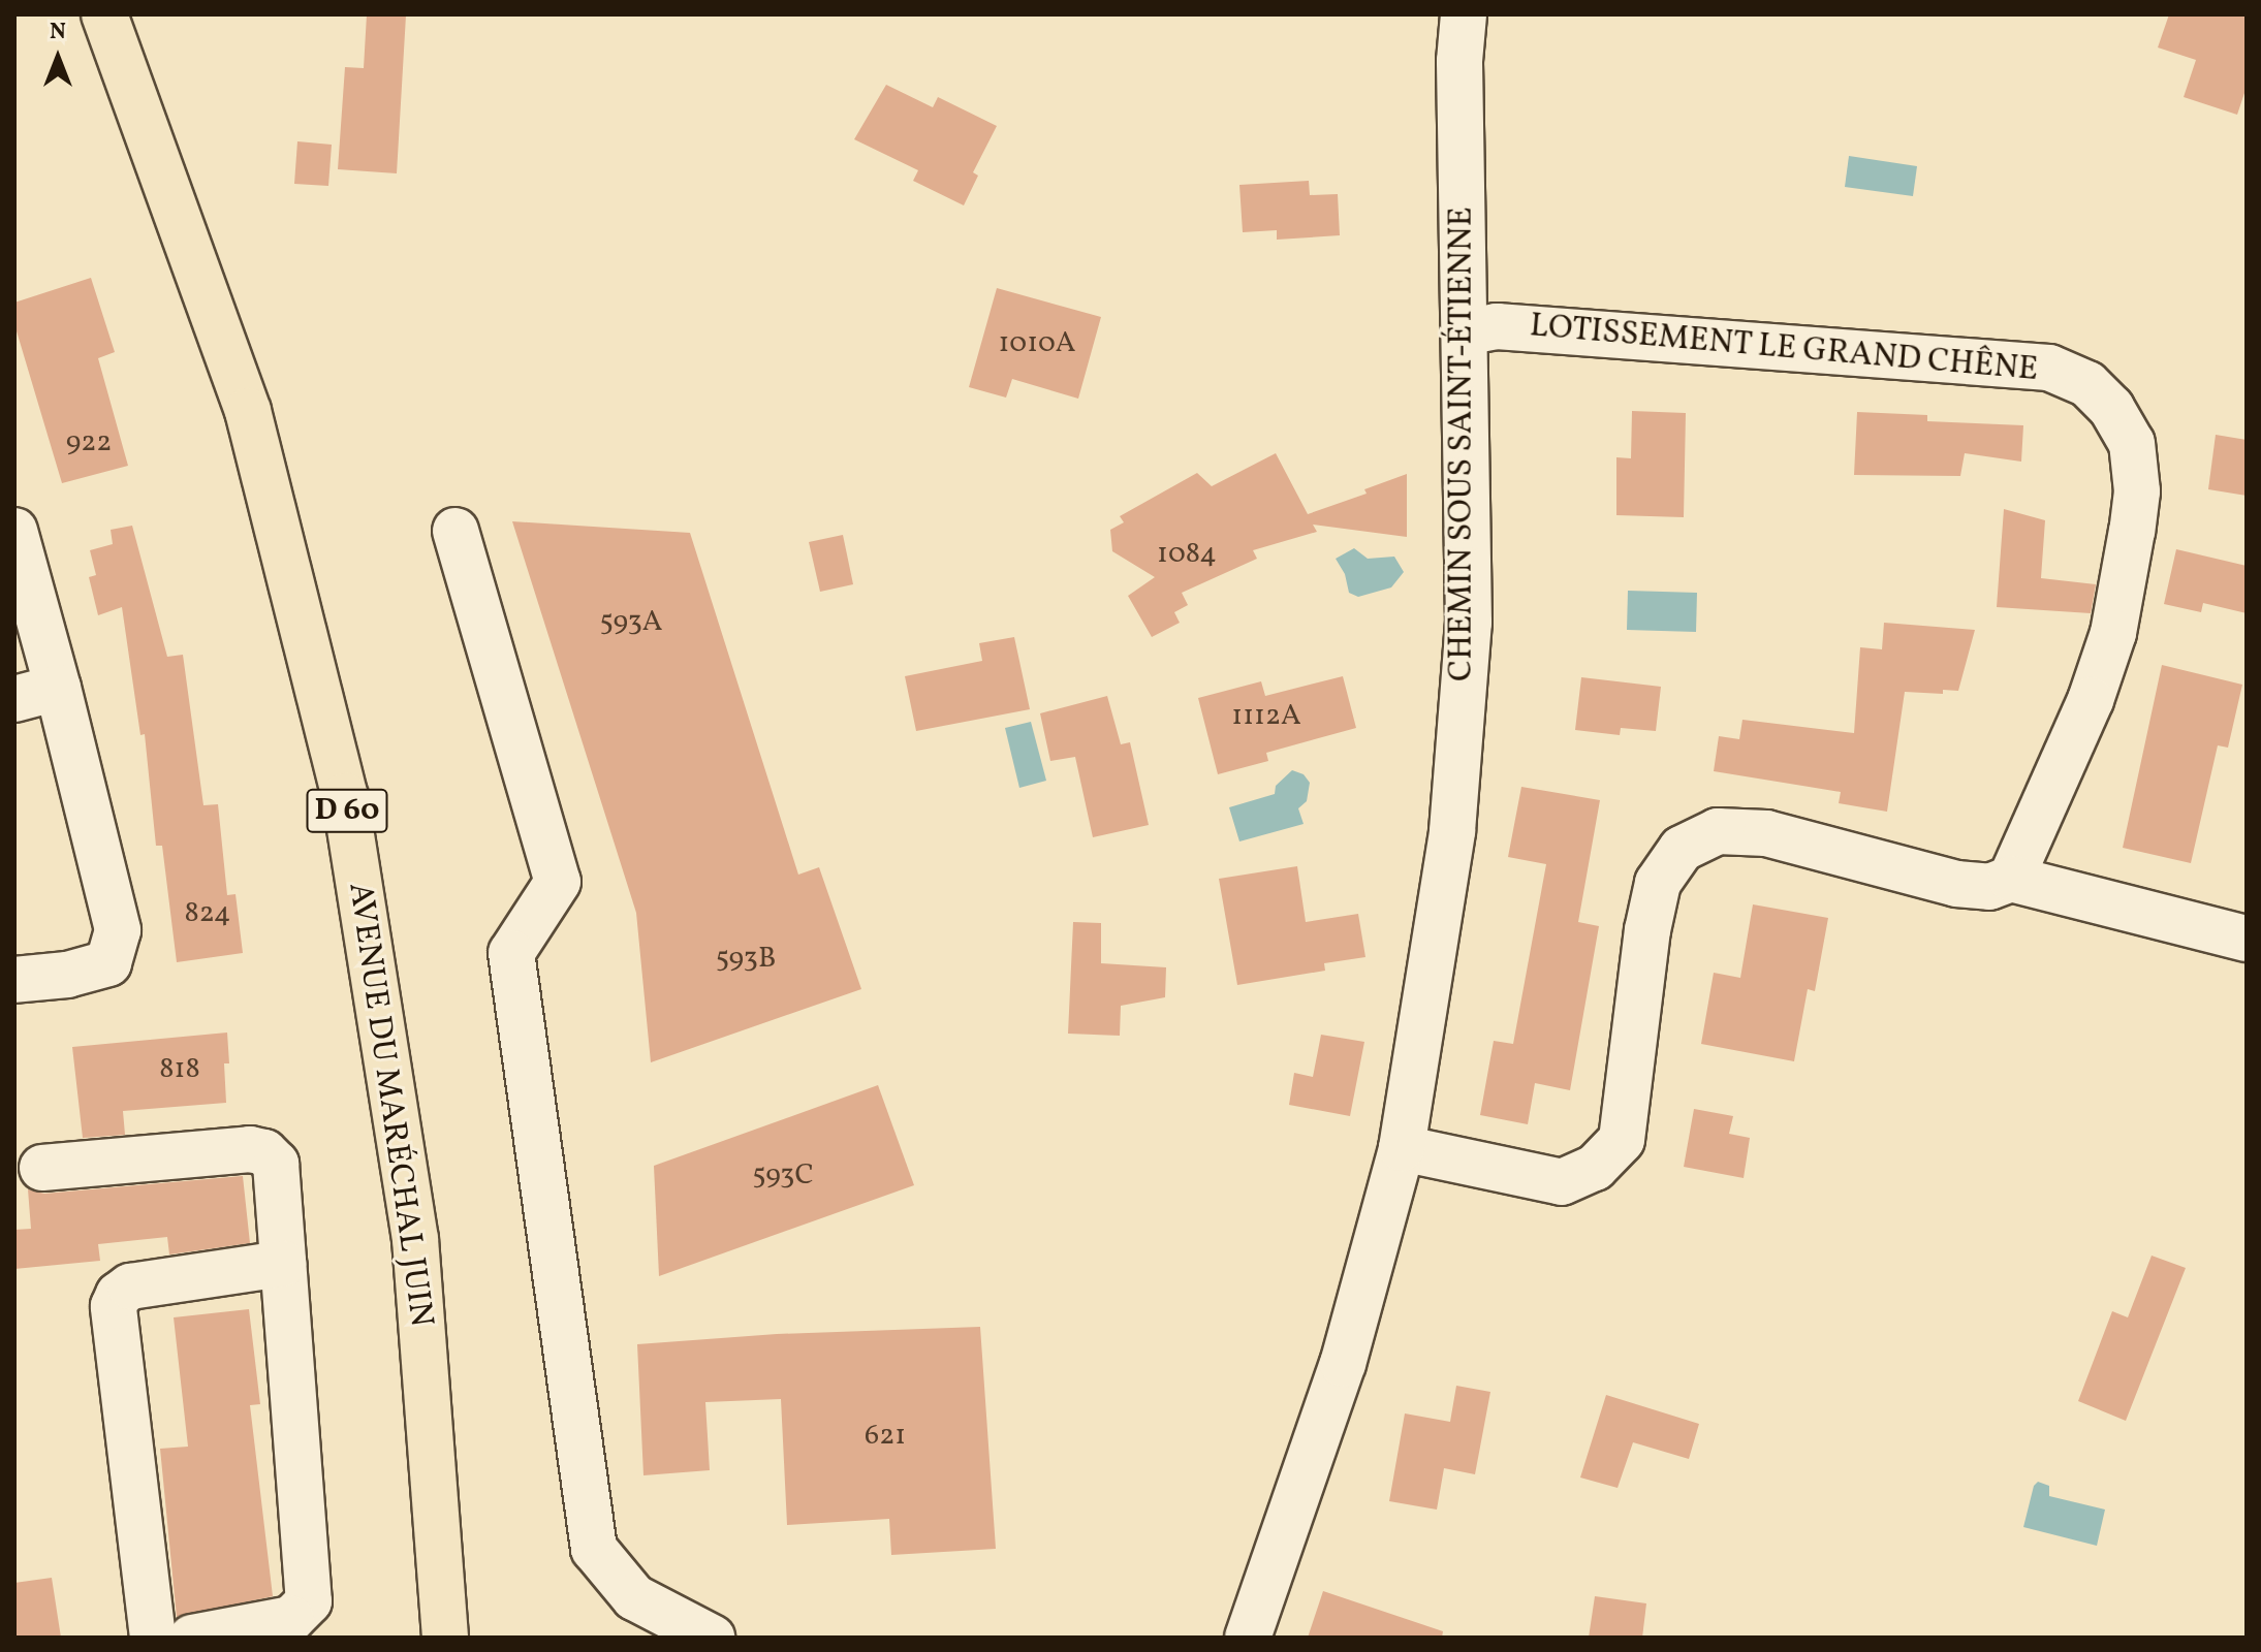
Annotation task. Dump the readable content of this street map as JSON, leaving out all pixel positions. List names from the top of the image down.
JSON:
{
  "streets": {
    "main road": ["D 60", "AVENUE DU MARÉCHAL JUIN"],
    "street": ["LOTISSEMENT LE GRAND CHÊNE", "CHEMIN SOUS SAINT-ÉTIENNE"]
  },
  "crossings": [
    ["LOTISSEMENT LE GRAND CHÊNE", "CHEMIN SOUS SAINT-ÉTIENNE"]
  ],
  "house_numbers": [
    "1010A",
    "922",
    "1084",
    "593A",
    "1112A",
    "824",
    "593B",
    "818",
    "593C",
    "621"
  ],
  "north": "top"
}
